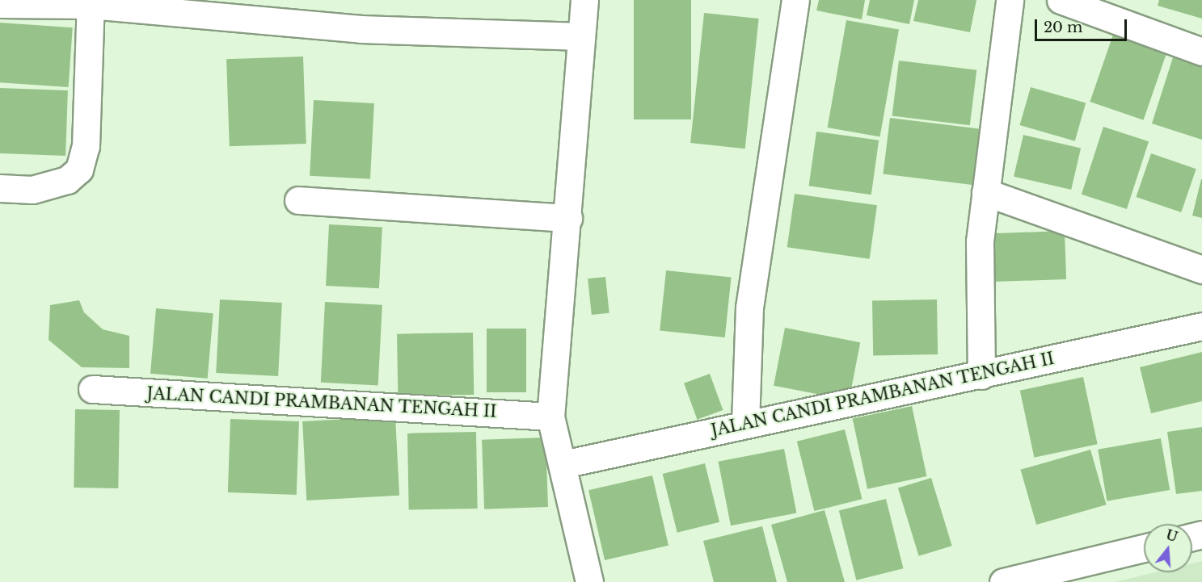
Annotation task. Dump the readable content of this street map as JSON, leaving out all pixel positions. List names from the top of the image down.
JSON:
{
  "streets": {
    "street": ["JALAN CANDI PRAMBANAN TENGAH II"]
  },
  "scale_bar": "20 m",
  "north": "top"
}
